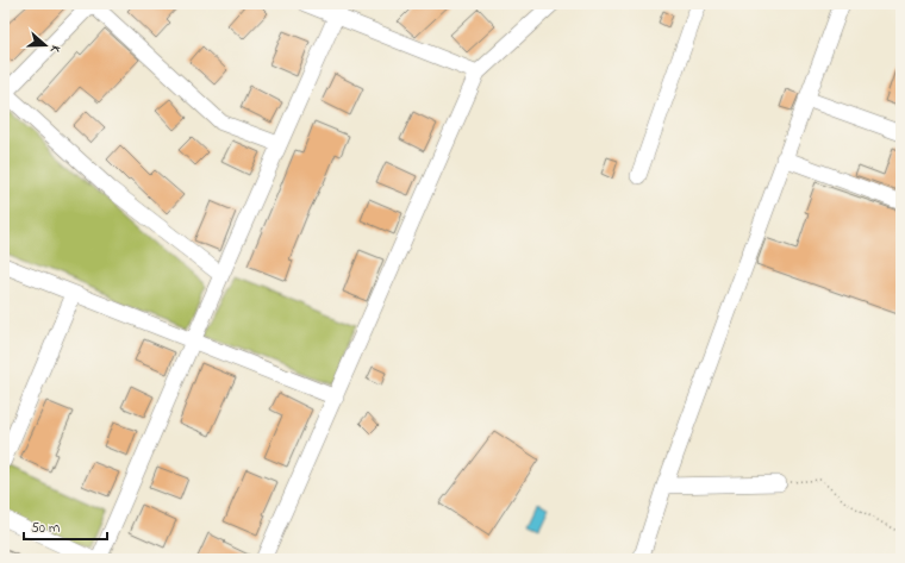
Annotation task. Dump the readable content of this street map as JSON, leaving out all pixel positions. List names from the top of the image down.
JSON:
{
  "scale_bar": "50 m",
  "north": "right"
}
